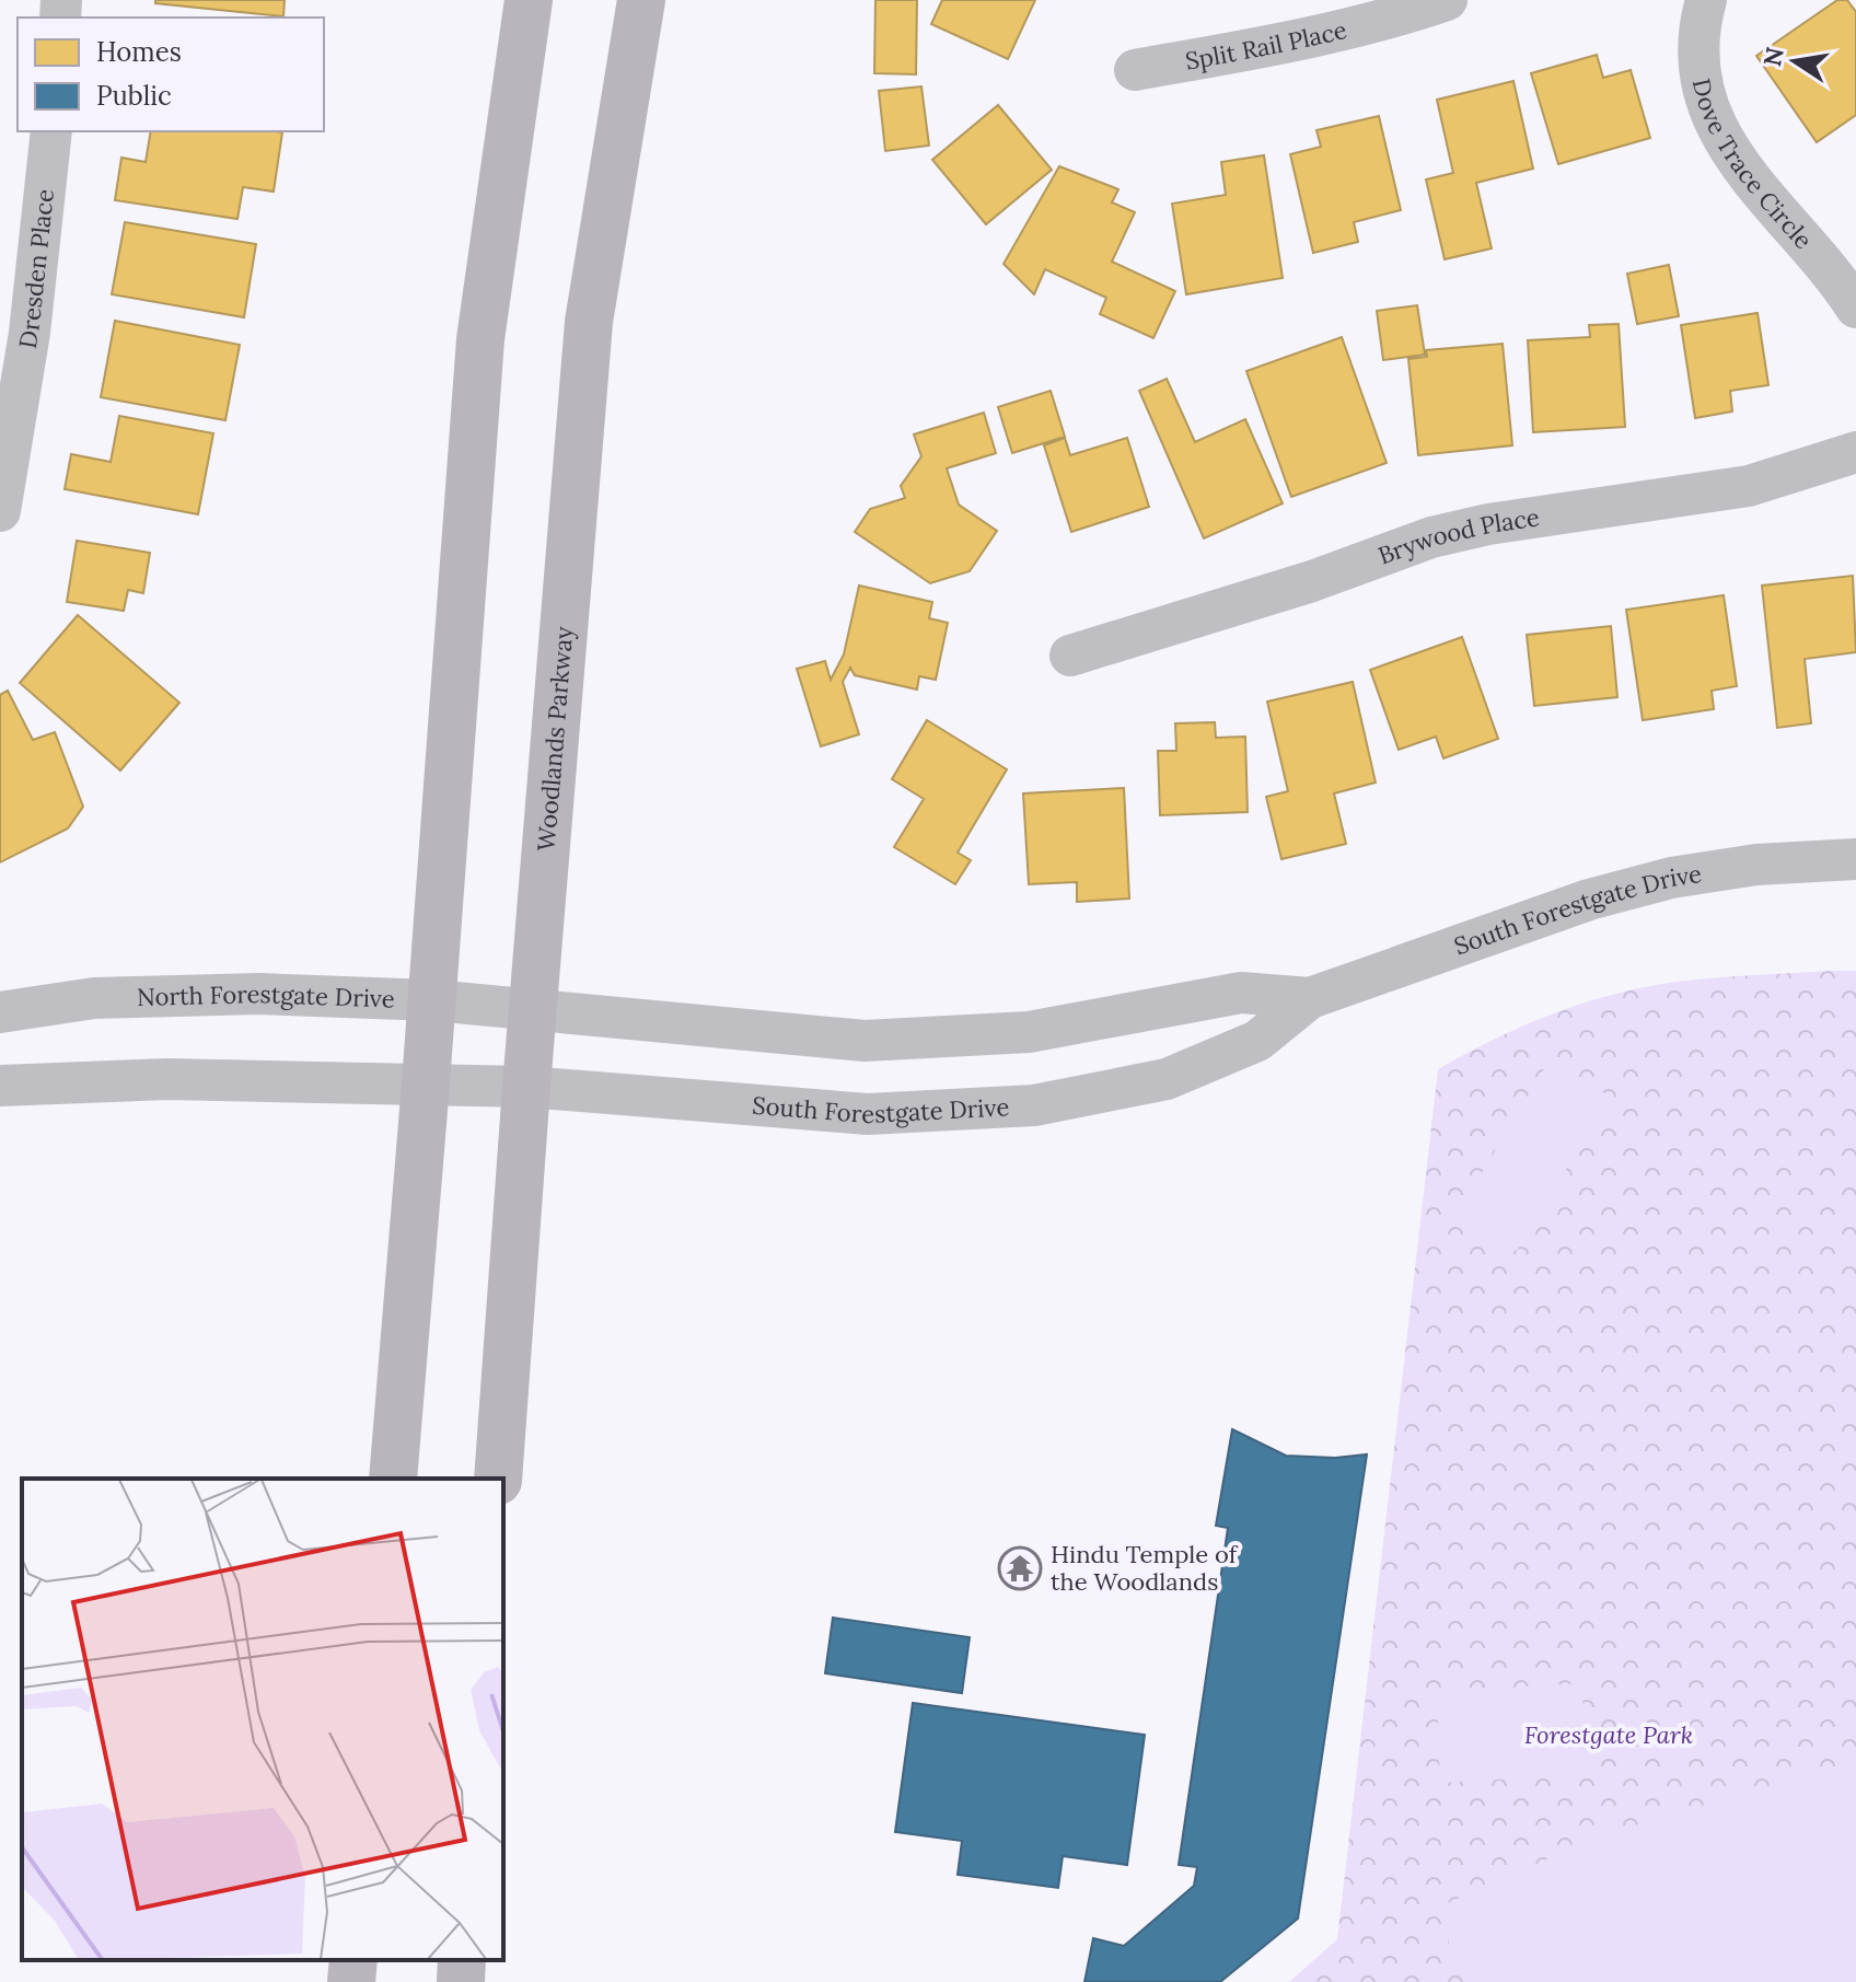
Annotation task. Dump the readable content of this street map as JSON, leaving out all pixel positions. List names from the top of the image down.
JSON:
{
  "streets": {
    "main road": ["Woodlands Parkway"],
    "street": [
      "Split Rail Place",
      "Dove Trace Circle",
      "Dresden Place",
      "Brywood Place",
      "South Forestgate Drive",
      "North Forestgate Drive"
    ]
  },
  "crossings": [
    ["Woodlands Parkway", "South Forestgate Drive"],
    ["Woodlands Parkway", "North Forestgate Drive"],
    ["South Forestgate Drive", "North Forestgate Drive"]
  ],
  "parks": ["Forestgate Park"],
  "places": {
    "temple": ["Hindu Temple of the Woodlands"]
  },
  "legend": ["Homes", "Public"],
  "north": "left"
}
